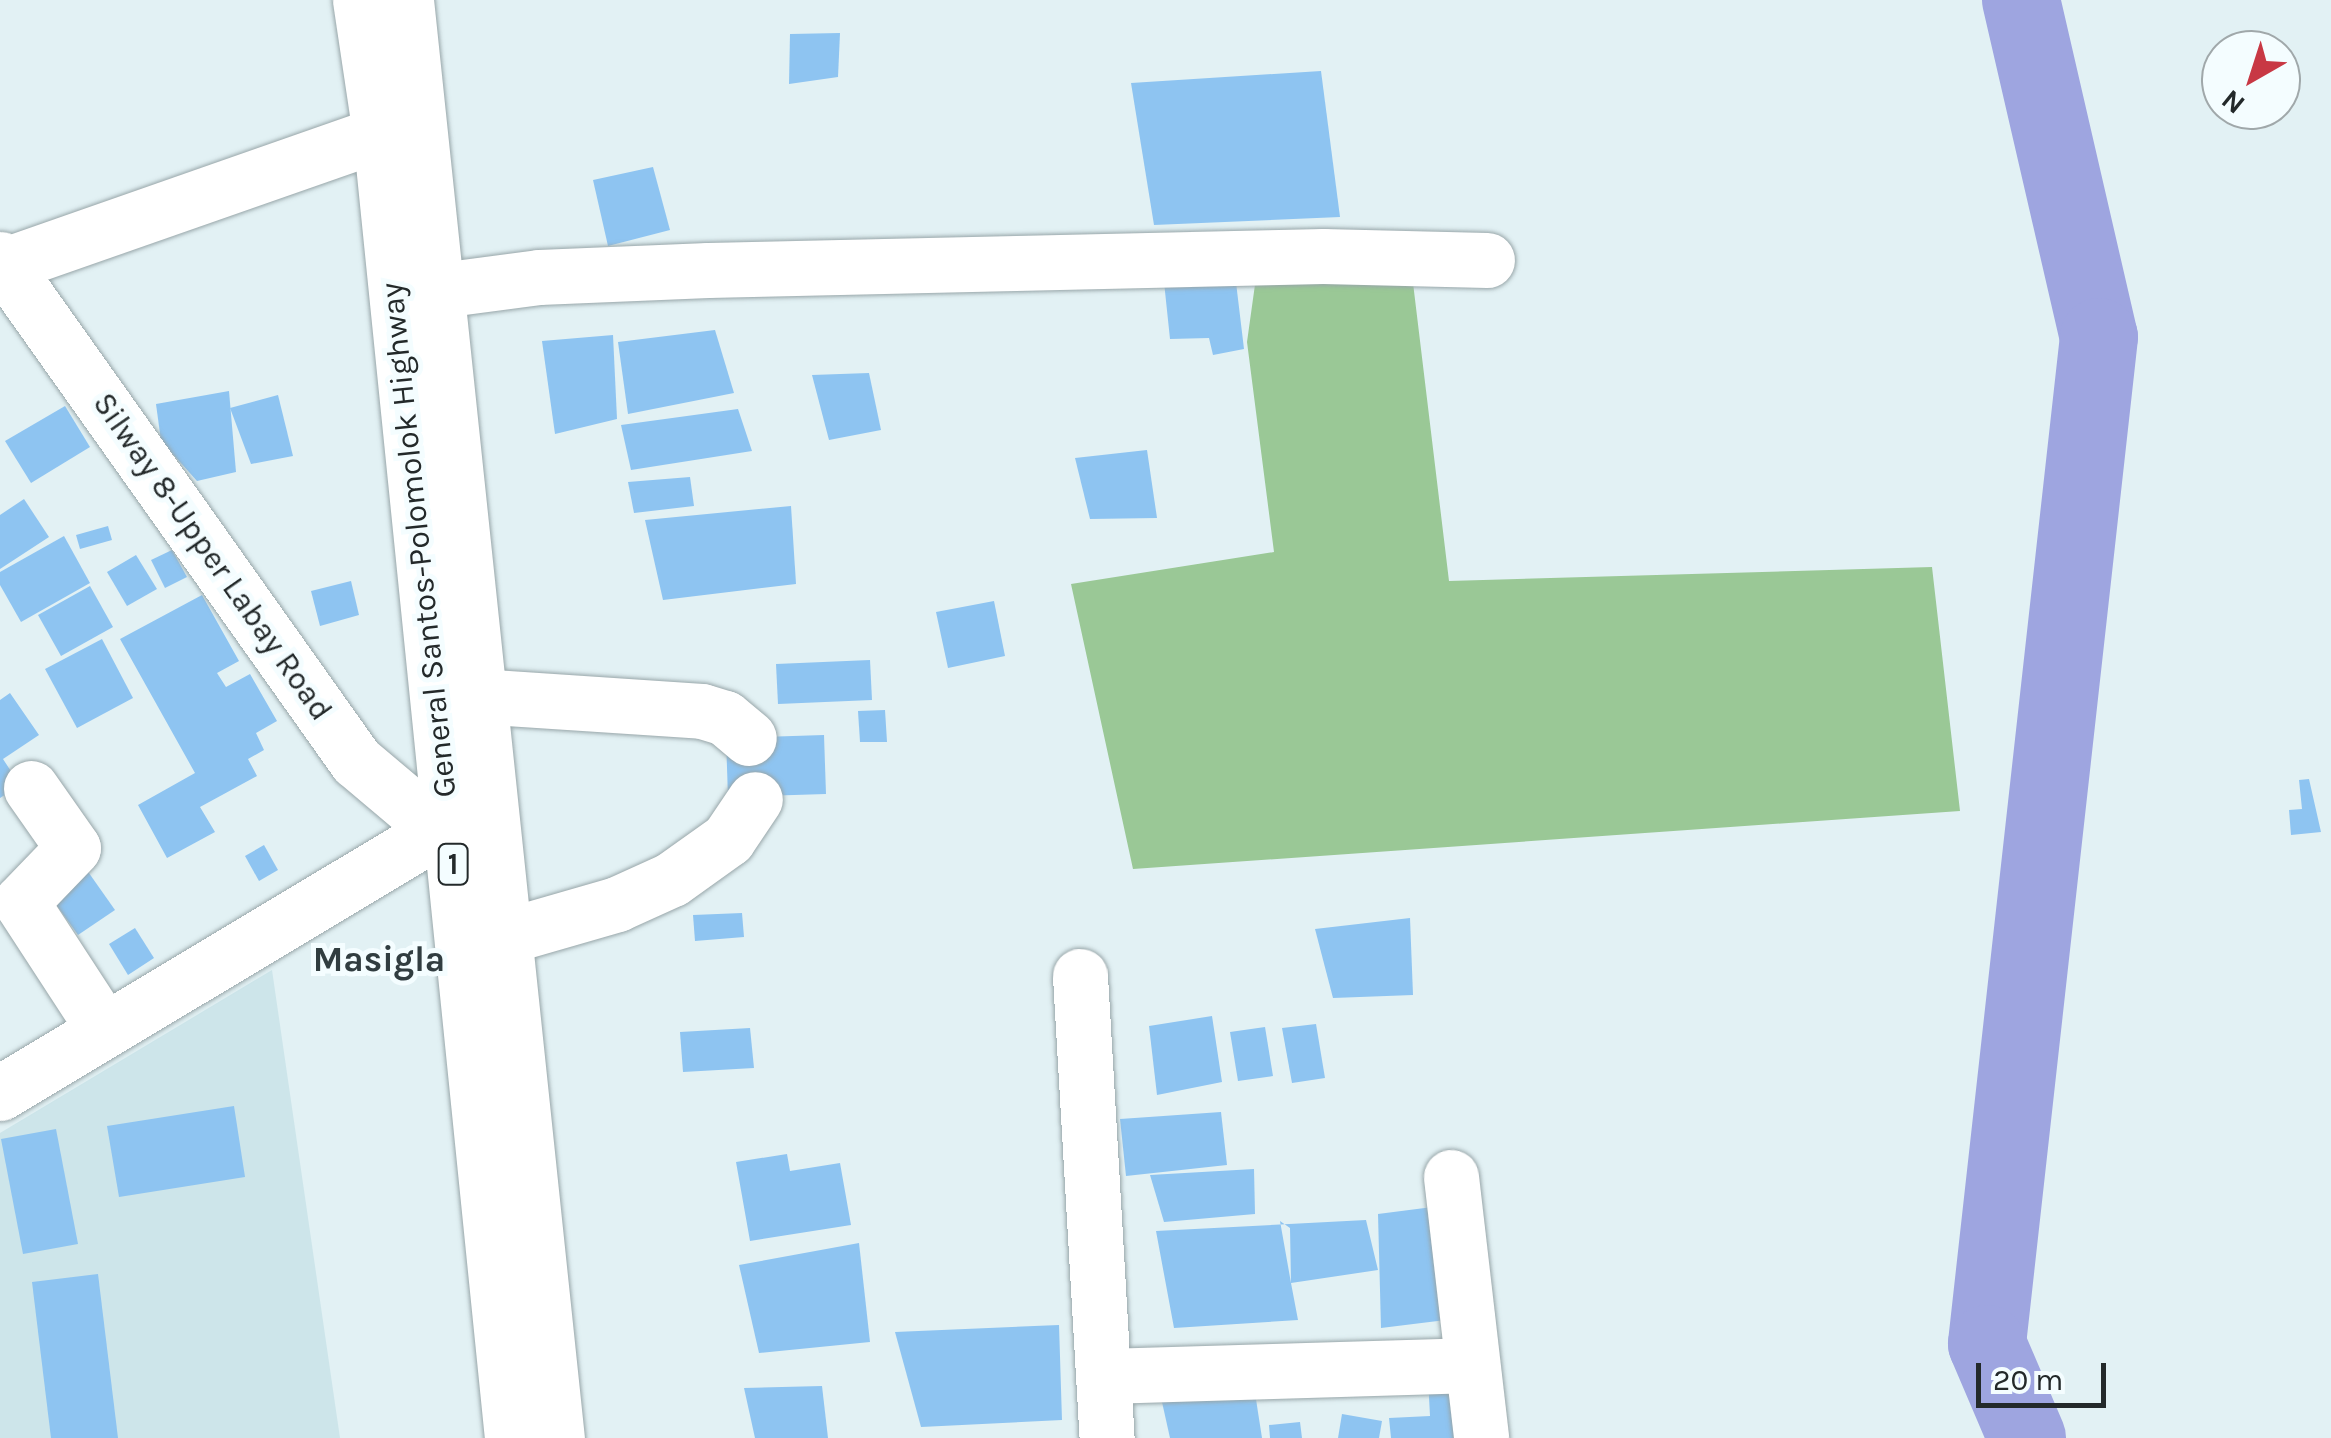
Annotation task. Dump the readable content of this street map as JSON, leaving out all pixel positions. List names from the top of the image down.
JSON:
{
  "streets": {
    "main road": ["General Santos-Polomolok Highway", "Silway 8-Upper Labay Road", "1"]
  },
  "crossings": [
    ["General Santos-Polomolok Highway", "Silway 8-Upper Labay Road"],
    ["General Santos-Polomolok Highway", "1"],
    ["Silway 8-Upper Labay Road", "1"]
  ],
  "districts": ["Masigla"],
  "scale_bar": "20 m",
  "north": "bottom left"
}
